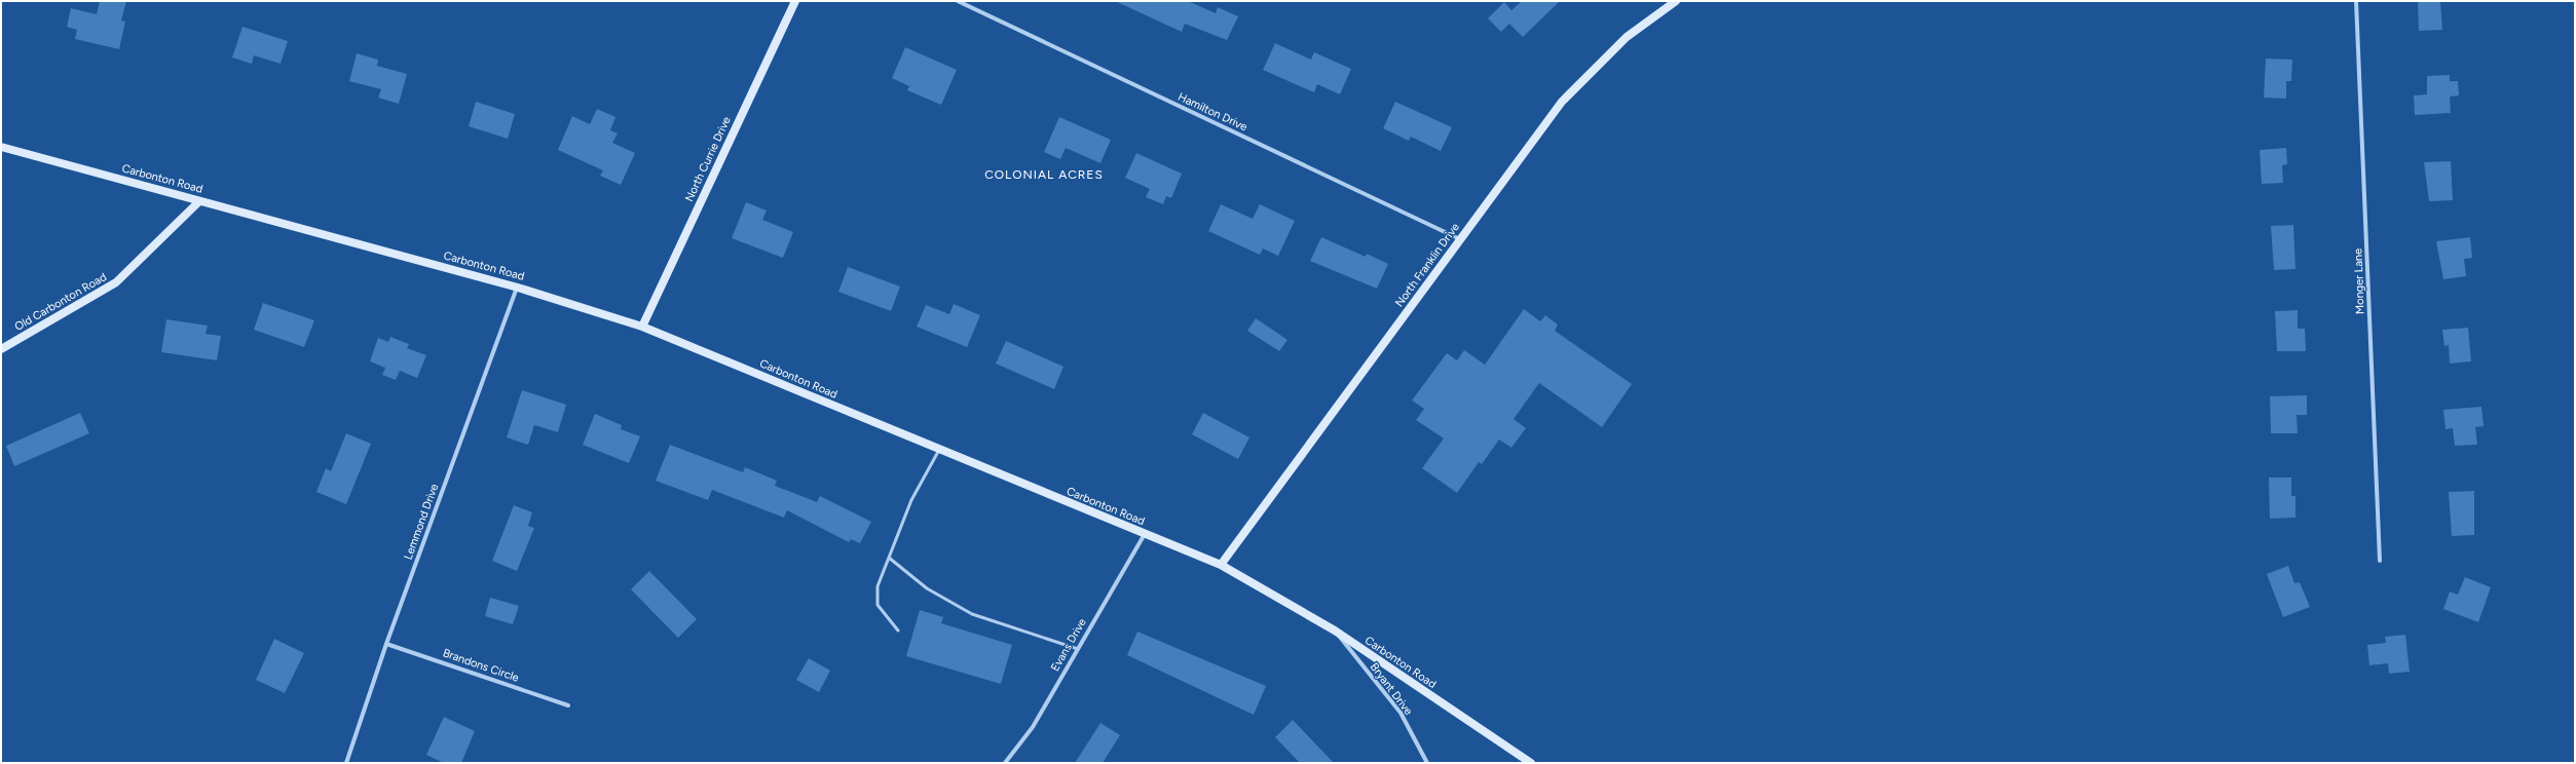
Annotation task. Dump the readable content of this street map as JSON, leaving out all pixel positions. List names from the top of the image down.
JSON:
{
  "streets": {
    "street": [
      "Hamilton Drive",
      "North Currie Drive",
      "Carbonton Road",
      "North Franklin Drive",
      "Monger Lane",
      "Old Carbonton Road",
      "Lemmond Drive",
      "Evans Drive",
      "Brandons Circle",
      "Bryant Drive"
    ]
  },
  "crossings": [
    ["Hamilton Drive", "North Franklin Drive"],
    ["North Currie Drive", "Carbonton Road"],
    ["Carbonton Road", "North Franklin Drive"],
    ["Carbonton Road", "Old Carbonton Road"],
    ["Carbonton Road", "Lemmond Drive"],
    ["Carbonton Road", "Evans Drive"],
    ["Carbonton Road", "Bryant Drive"],
    ["Lemmond Drive", "Brandons Circle"]
  ],
  "districts": ["COLONIAL ACRES"]
}
